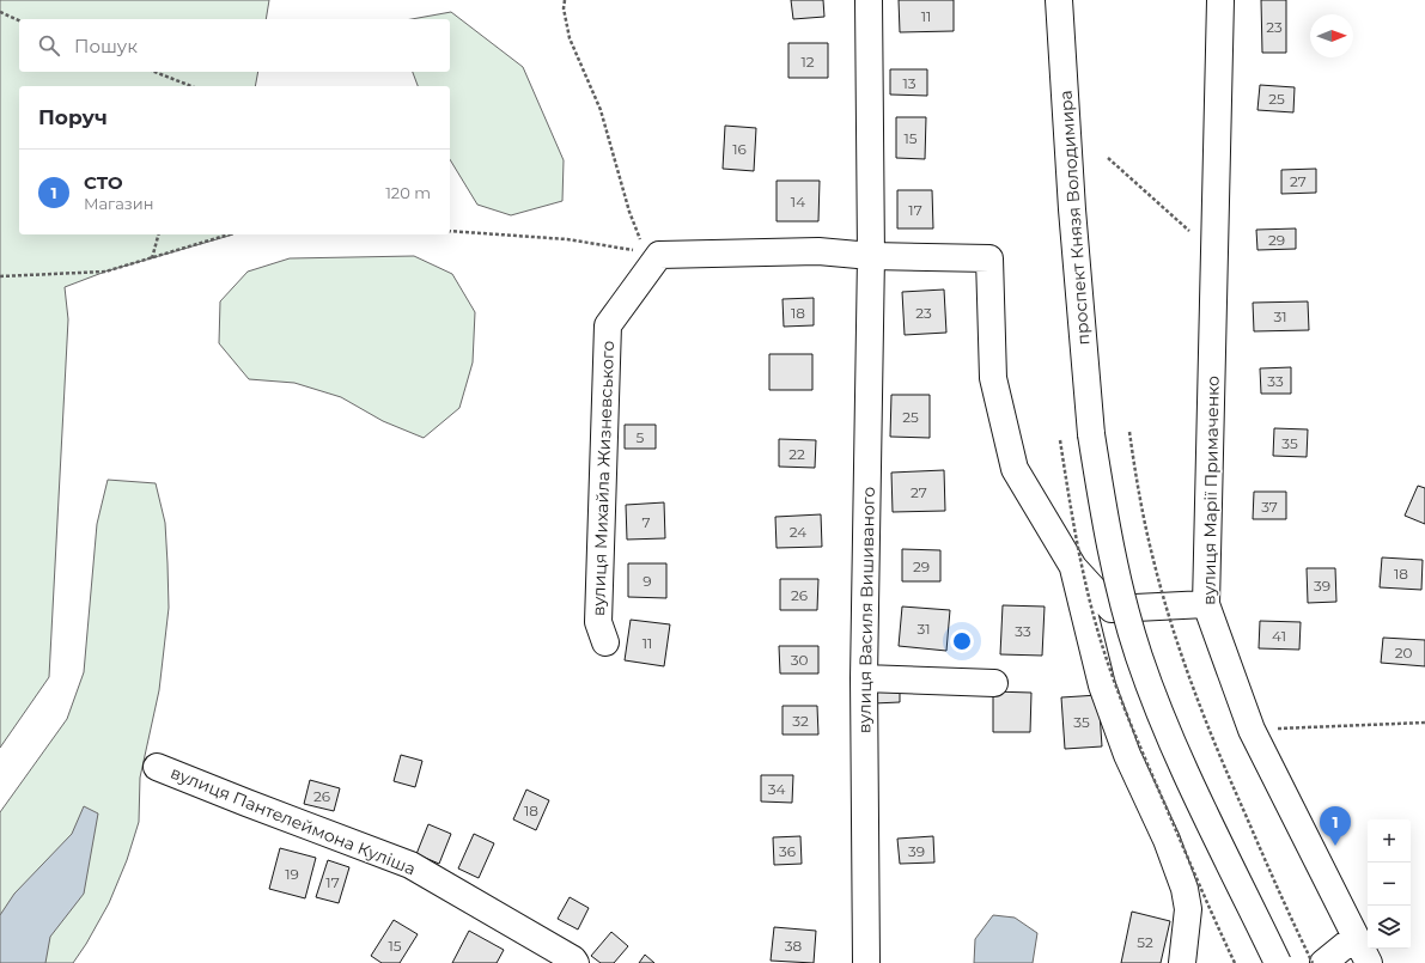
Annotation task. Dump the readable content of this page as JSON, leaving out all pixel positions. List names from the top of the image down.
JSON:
{
  "streets": {
    "street": [
      "проспект Князя Володимира",
      "вулиця Михайла Жизневського",
      "вулиця Марії Примаченко",
      "вулиця Василя Вишиваного",
      "вулиця Пантелеймона Куліша"
    ]
  },
  "house_numbers": [
    "11",
    "23",
    "12",
    "13",
    "25",
    "15",
    "16",
    "27",
    "14",
    "17",
    "29",
    "18",
    "23",
    "31",
    "33",
    "25",
    "5",
    "35",
    "22",
    "27",
    "37",
    "7",
    "24",
    "29",
    "18",
    "9",
    "39",
    "26",
    "31",
    "33",
    "41",
    "11",
    "20",
    "30",
    "32",
    "35",
    "34",
    "26",
    "18",
    "36",
    "39",
    "19",
    "17",
    "52",
    "15",
    "38"
  ],
  "north": "right",
  "page": {
    "search": "Пошук",
    "heading": "Поруч",
    "list": [
      {
        "mark": "1",
        "name": "СТО",
        "note": "Магазин",
        "value": "120 m"
      }
    ],
    "pins": "1",
    "map_buttons": ["+", "−"]
  }
}
